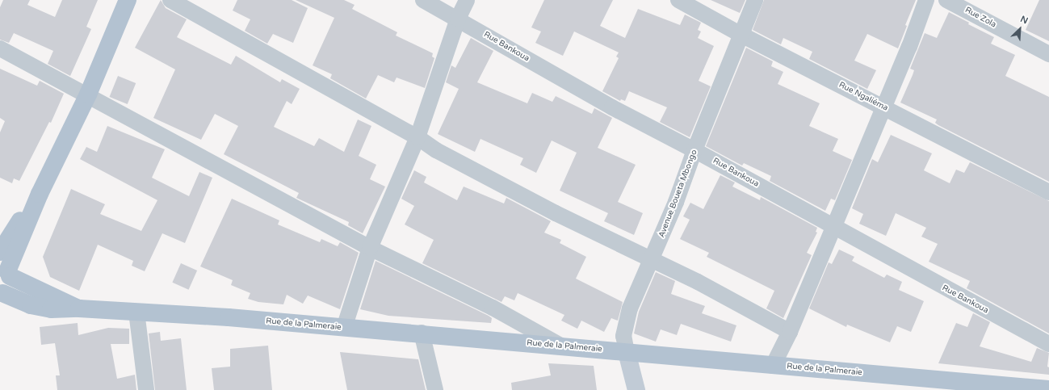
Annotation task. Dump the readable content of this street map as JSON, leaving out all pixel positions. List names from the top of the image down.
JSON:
{
  "streets": {
    "main road": ["Rue de la Palmeraie"],
    "street": [
      "Rue Zola",
      "Rue Bankoua",
      "Rue Ngaliéma",
      "Avenue Boueta Mbongo"
    ]
  },
  "crossings": [
    ["Rue Bankoua", "Avenue Boueta Mbongo"],
    ["Rue Ngaliéma", "Avenue Boueta Mbongo"],
    ["Avenue Boueta Mbongo", "Rue de la Palmeraie"]
  ],
  "north": "top right"
}
